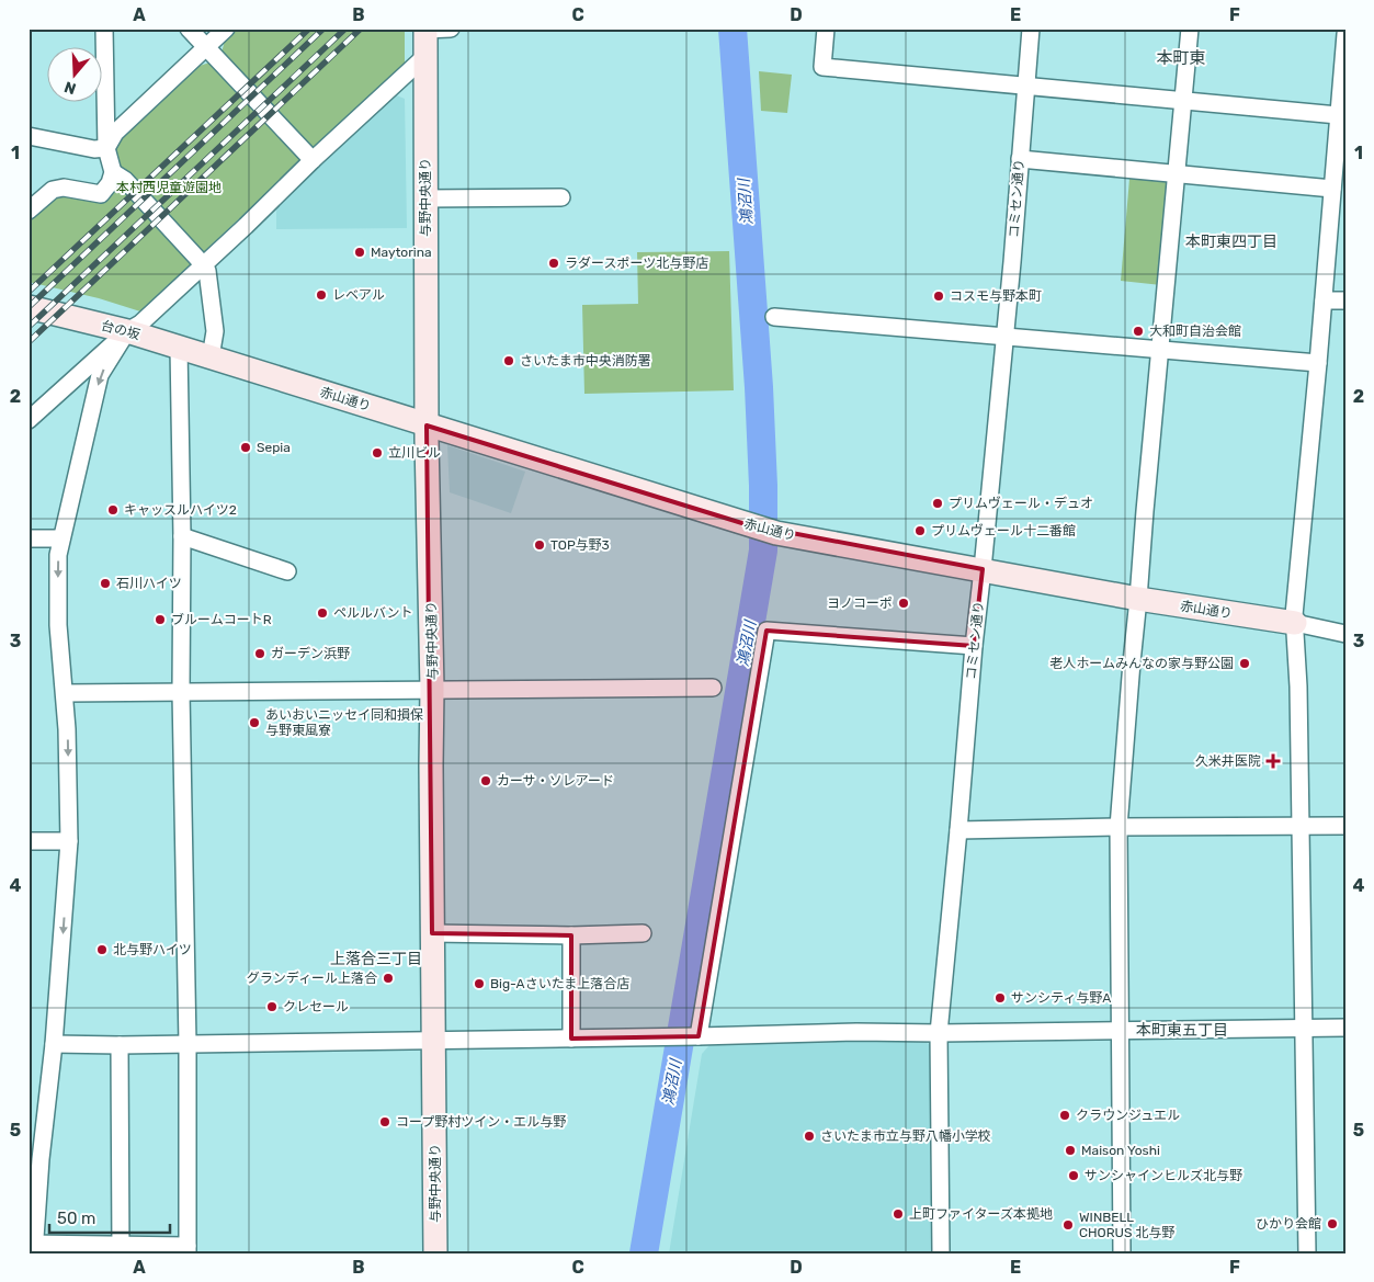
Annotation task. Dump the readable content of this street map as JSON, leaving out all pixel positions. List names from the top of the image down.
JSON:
{
  "streets": {
    "street": [
      "与野中央通り",
      "コミセン通り",
      "台の坂",
      "赤山通り"
    ]
  },
  "crossings": [
    ["与野中央通り", "赤山通り"],
    ["コミセン通り", "赤山通り"],
    ["台の坂", "赤山通り"]
  ],
  "districts": [
    "本町東",
    "本町東四丁目",
    "上落合三丁目",
    "本町東五丁目"
  ],
  "water": ["鴻沼川"],
  "parks": ["本村西児童遊園地"],
  "places": {
    "other": [
      "Maytorina",
      "ラダースポーツ北与野店",
      "レベアル",
      "コスモ与野本町",
      "大和町自治会館",
      "さいたま市中央消防署",
      "Sepia",
      "立川ビル",
      "プリムヴェール・デュオ",
      "キャッスルハイツ2",
      "プリムヴェール十二番館",
      "TOP与野3",
      "石川ハイツ",
      "ヨノコーポ",
      "ペルルバント",
      "ブルームコートR",
      "ガーデン浜野",
      "老人ホームみんなの家与野公園",
      "あいおいニッセイ同和損保 与野東風寮",
      "カーサ・ソレアード",
      "北与野ハイツ",
      "グランディール上落合",
      "Big-Aさいたま上落合店",
      "サンシティ与野A",
      "クレセール",
      "クラウンジュエル",
      "コープ野村ツイン・エル与野",
      "さいたま市立与野八幡小学校",
      "Maison Yoshi",
      "サンシャインヒルズ北与野",
      "上町ファイターズ本拠地",
      "ひかり会館",
      "WINBELL CHORUS 北与野"
    ],
    "health": ["久米井医院"]
  },
  "scale_bar": "50 m",
  "north": "bottom",
  "grid": {
    "columns": [
      "A",
      "B",
      "C",
      "D",
      "E",
      "F"
    ],
    "rows": [
      "1",
      "2",
      "3",
      "4",
      "5"
    ]
  }
}
